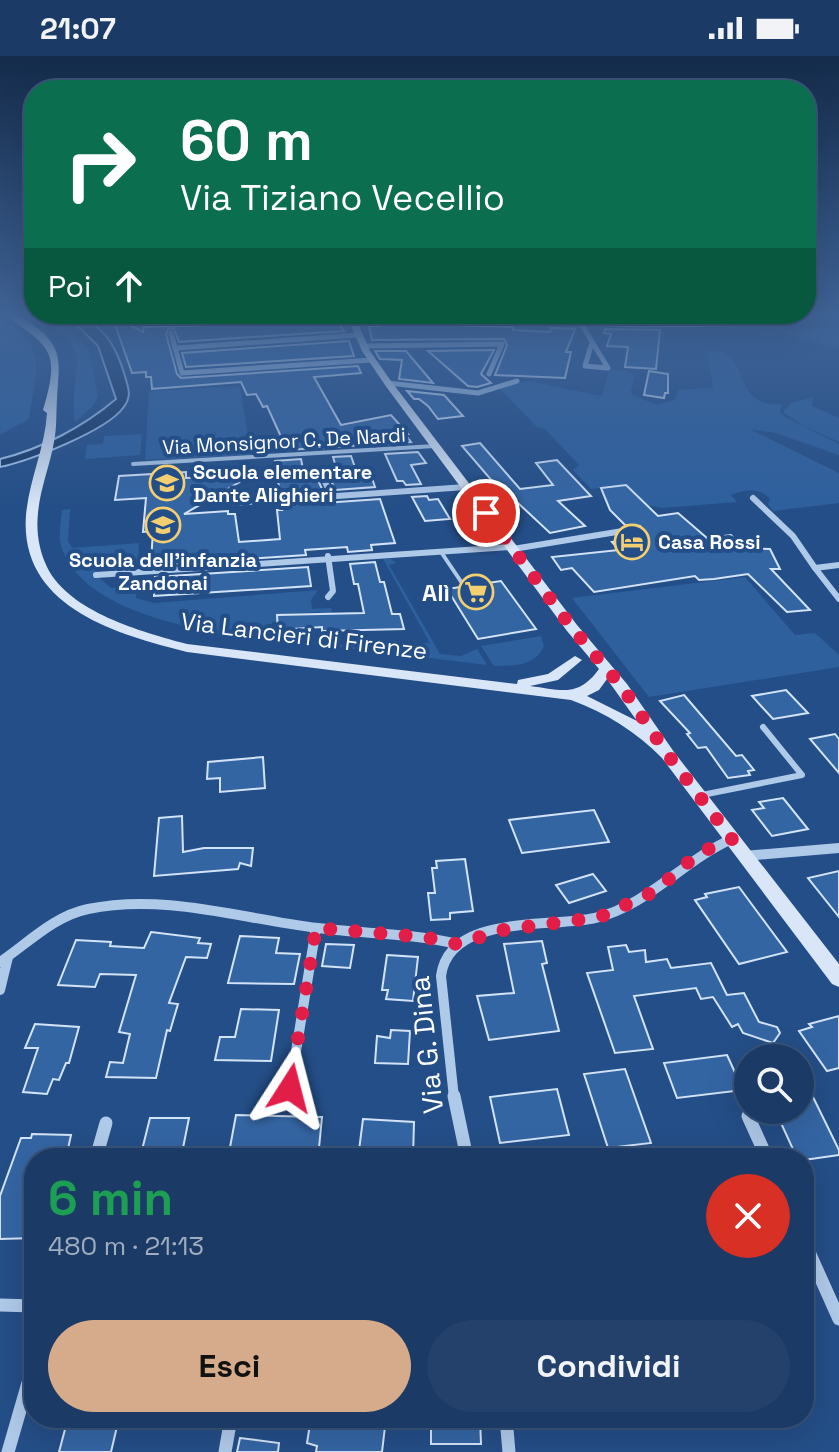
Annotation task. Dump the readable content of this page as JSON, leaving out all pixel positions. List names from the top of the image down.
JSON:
{
  "streets": {
    "main road": ["Via Lancieri di Firenze"],
    "street": ["Via G. Dina"],
    "lane": ["Via Monsignor C. De Nardi"]
  },
  "places": {
    "school or university": ["Scuola elementare Dante Alighieri", "Scuola dell'infanzia Zandonai"],
    "hotel": ["Casa Rossi"],
    "supermarket": ["Alì"]
  },
  "page": {
    "status": "21:07",
    "turn": ["60 m", "Via Tiziano Vecellio"],
    "then": "Poi",
    "heading": ["6 min", "480 m · 21:13"],
    "buttons": ["Esci", "Condividi"]
  }
}
